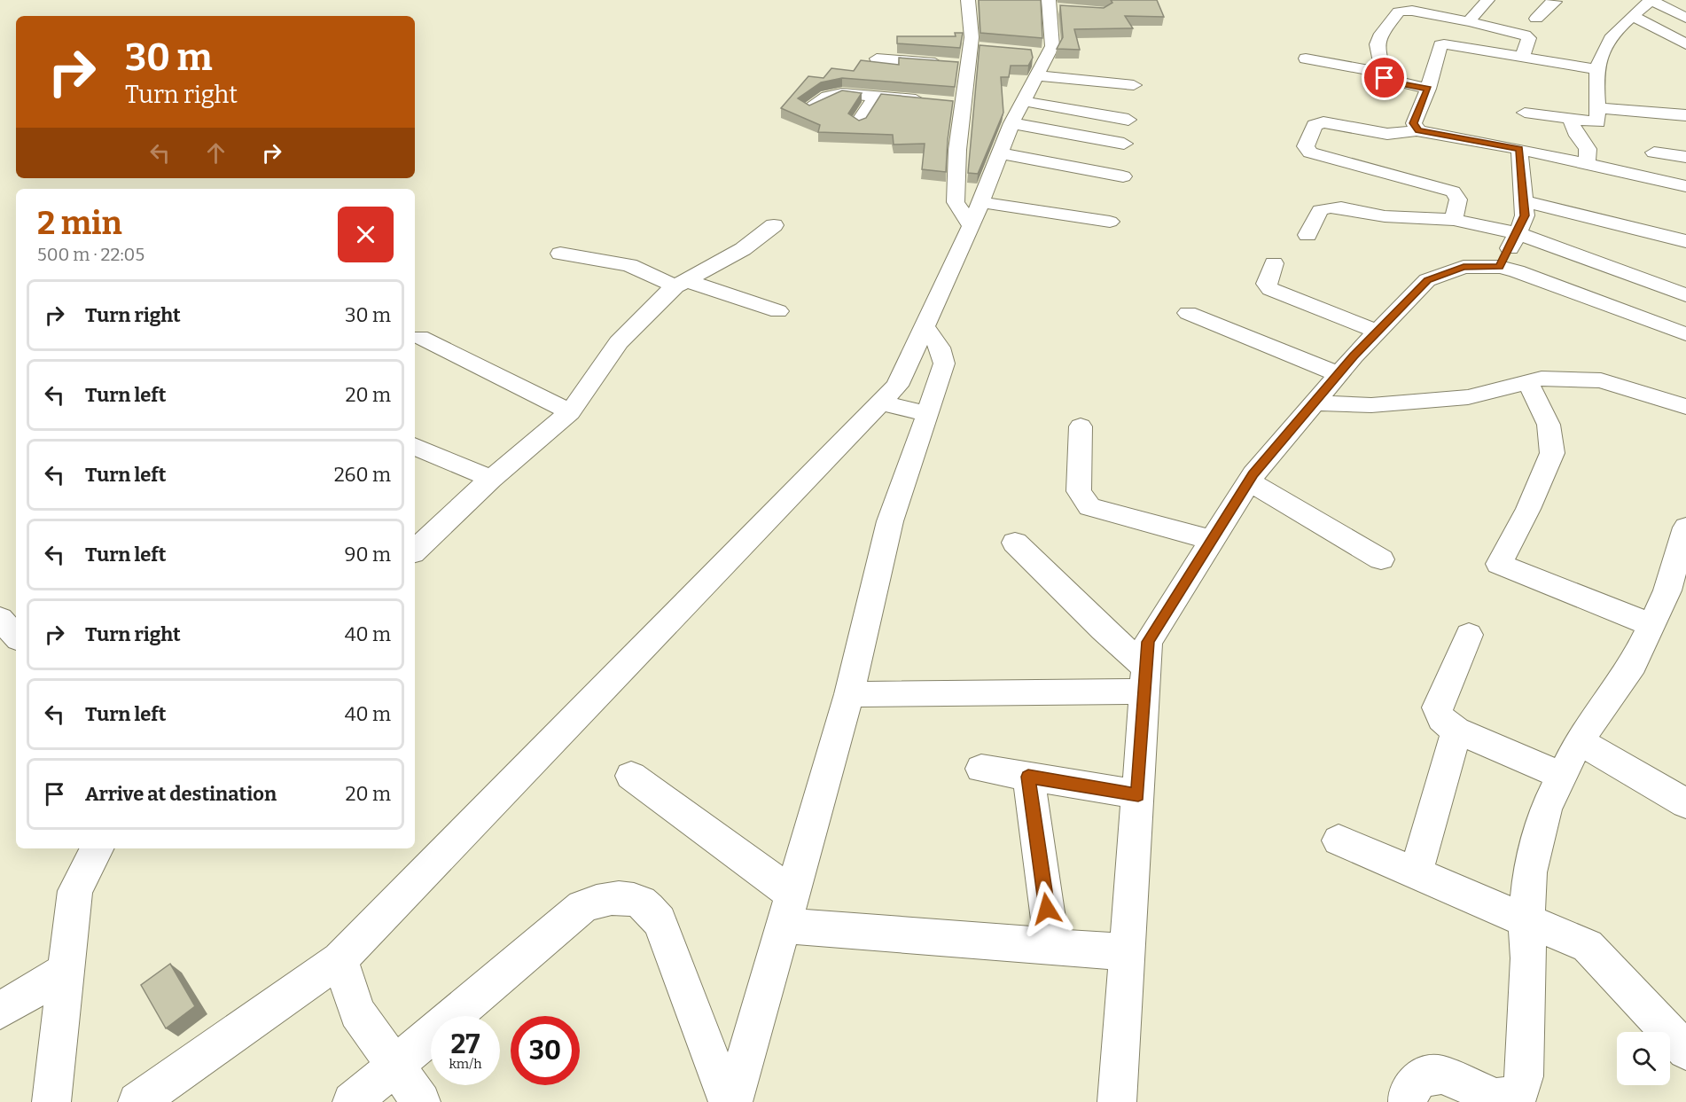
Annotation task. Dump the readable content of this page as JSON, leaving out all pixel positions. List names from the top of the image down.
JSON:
{
  "page": {
    "turn": ["30 m", "Turn right"],
    "heading": ["2 min", "500 m · 22:05"],
    "list": [
      {
        "name": "Turn right",
        "value": "30 m"
      },
      {
        "name": "Turn left",
        "value": "20 m"
      },
      {
        "name": "Turn left",
        "value": "260 m"
      },
      {
        "name": "Turn left",
        "value": "90 m"
      },
      {
        "name": "Turn right",
        "value": "40 m"
      },
      {
        "name": "Turn left",
        "value": "40 m"
      },
      {
        "name": "Arrive at destination",
        "value": "20 m"
      }
    ],
    "speed": "27 km/h",
    "limit": "30"
  }
}
